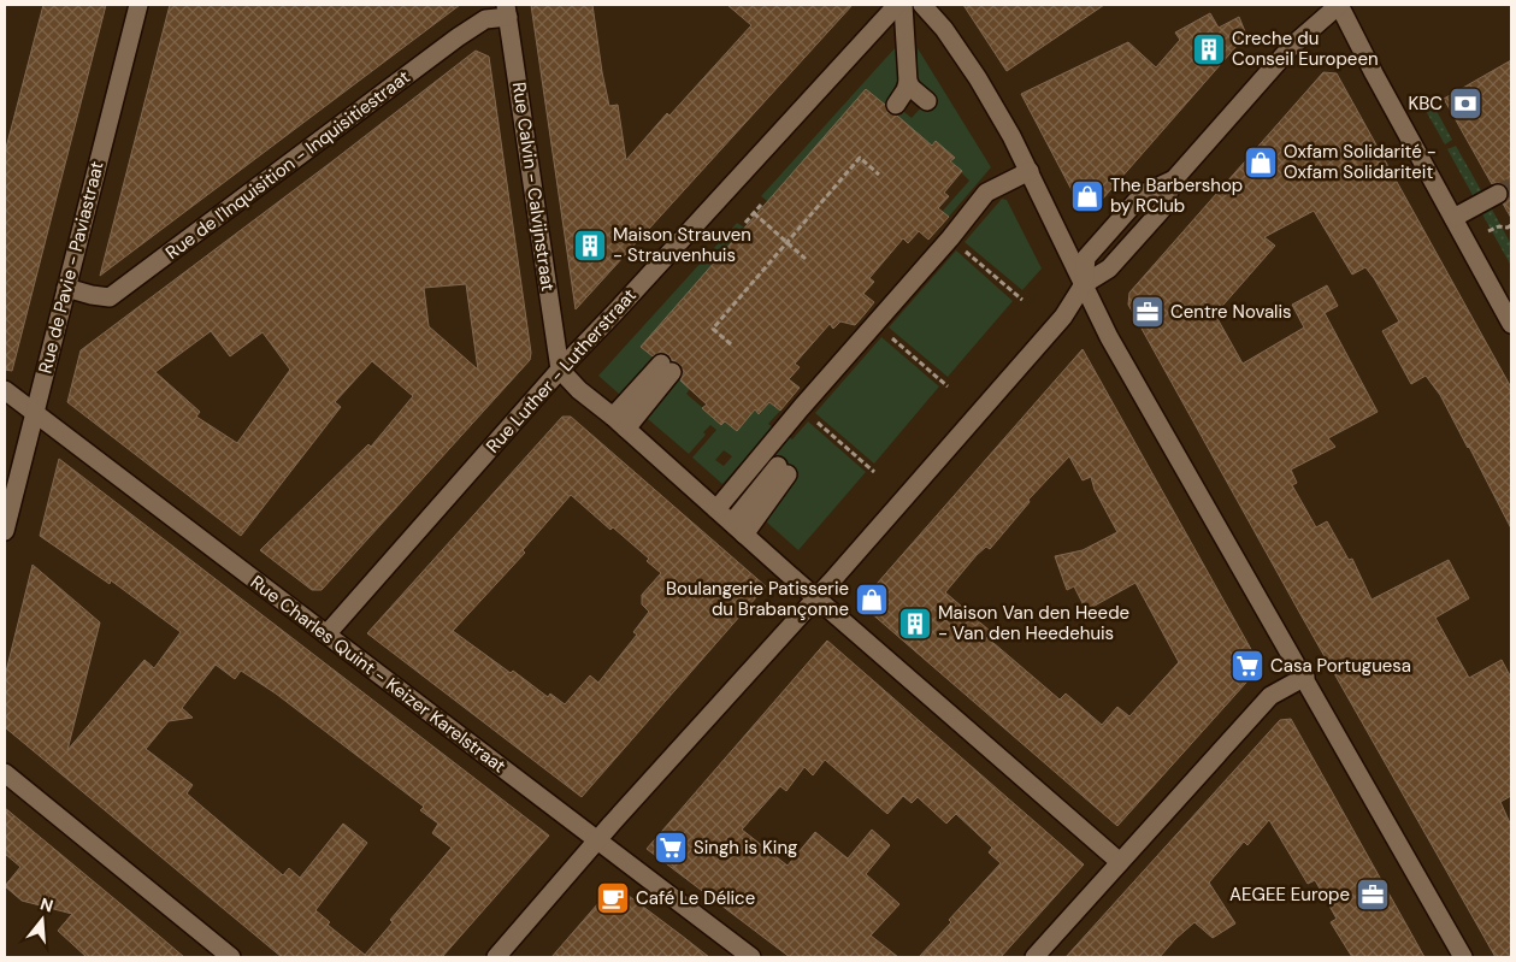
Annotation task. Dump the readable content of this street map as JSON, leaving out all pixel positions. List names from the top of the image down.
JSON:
{
  "streets": {
    "street": [
      "Rue de l'Inquisition - Inquisitiestraat",
      "Rue Calvin - Calvijnstraat",
      "Rue de Pavie - Paviastraat",
      "Rue Luther - Lutherstraat",
      "Rue Charles Quint - Keizer Karelstraat"
    ]
  },
  "crossings": [
    ["Rue de l'Inquisition - Inquisitiestraat", "Rue Calvin - Calvijnstraat"],
    ["Rue de l'Inquisition - Inquisitiestraat", "Rue de Pavie - Paviastraat"],
    ["Rue Calvin - Calvijnstraat", "Rue Luther - Lutherstraat"],
    ["Rue de Pavie - Paviastraat", "Rue Charles Quint - Keizer Karelstraat"],
    ["Rue Luther - Lutherstraat", "Rue Charles Quint - Keizer Karelstraat"]
  ],
  "places": {
    "building": ["Creche du Conseil Europeen", "Maison Strauven - Strauvenhuis", "Maison Van den Heede - Van den Heedehuis"],
    "bank": ["KBC"],
    "shop": ["Oxfam Solidarité - Oxfam Solidariteit", "The Barbershop by RClub", "Boulangerie Patisserie du Brabançonne"],
    "office": ["Centre Novalis", "AEGEE Europe"],
    "supermarket": ["Casa Portuguesa", "Singh is King"],
    "cafe": ["Café Le Délice"]
  },
  "north": "top"
}
